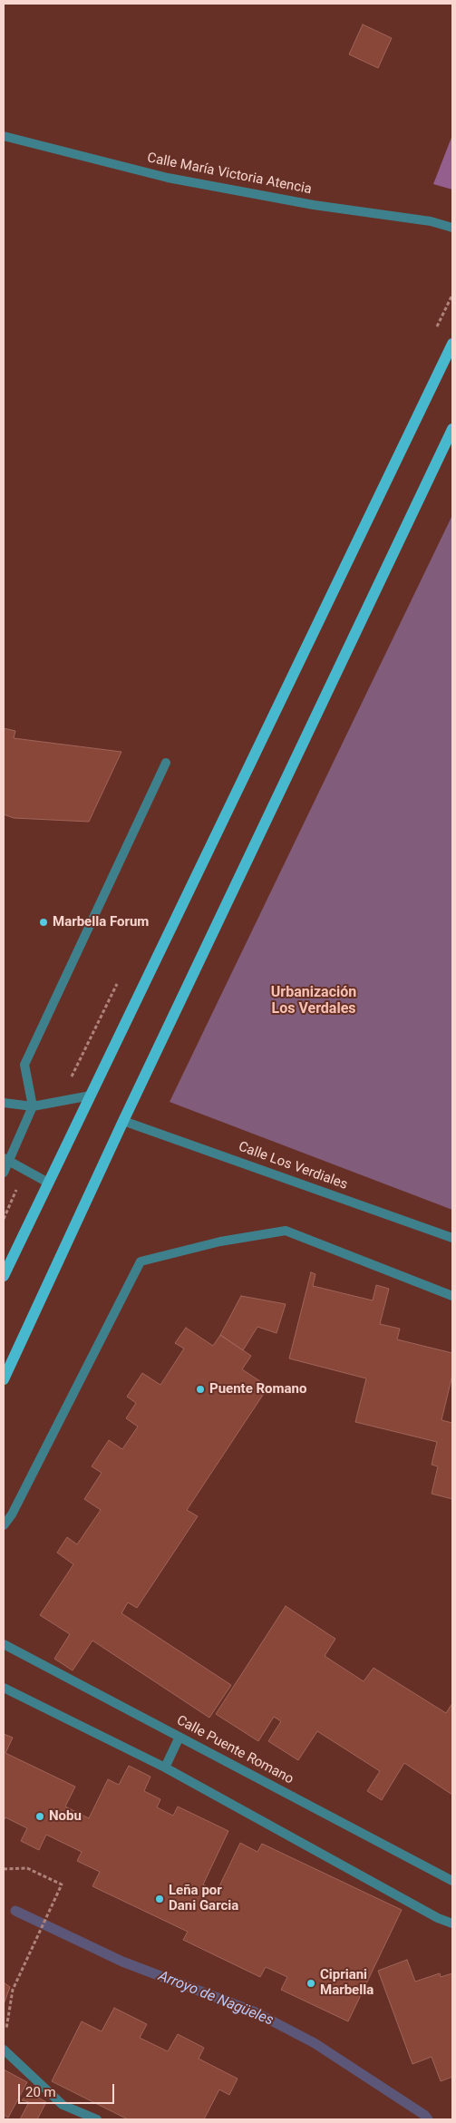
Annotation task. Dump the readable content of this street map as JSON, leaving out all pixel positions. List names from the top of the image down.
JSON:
{
  "streets": {
    "street": ["Calle María Victoria Atencia", "Calle Los Verdiales", "Calle Puente Romano"]
  },
  "districts": ["Urbanización Los Verdales"],
  "water": ["Arroyo de Nagüeles"],
  "places": [
    "Marbella Forum",
    "Puente Romano",
    "Nobu",
    "Leña por Dani Garcia",
    "Cipriani Marbella"
  ],
  "scale_bar": "20 m"
}
